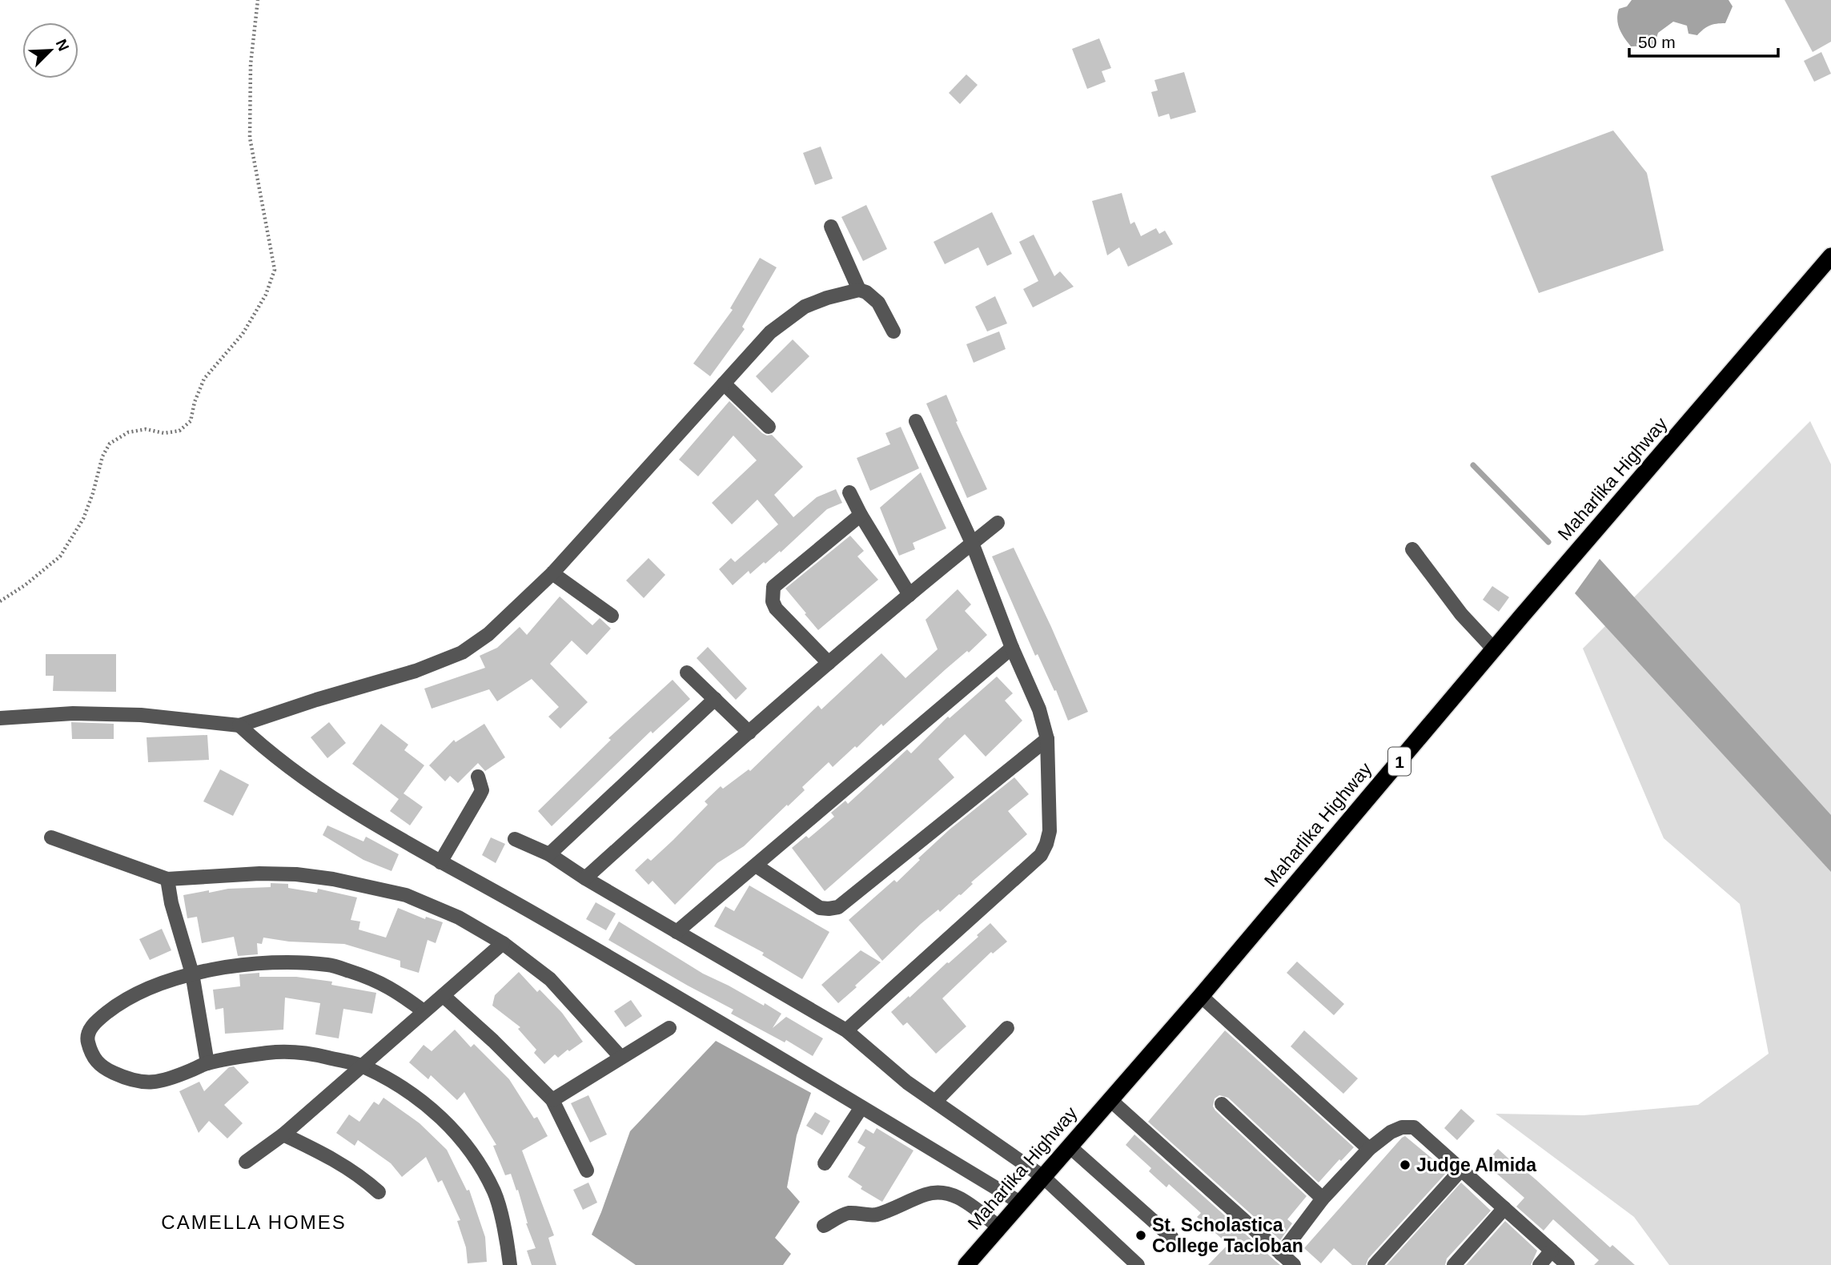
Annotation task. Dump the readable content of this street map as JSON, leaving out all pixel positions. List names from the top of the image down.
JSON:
{
  "streets": {
    "highway": ["Maharlika Highway", "1"]
  },
  "districts": ["CAMELLA HOMES"],
  "places": ["Judge Almida", "St. Scholastica College Tacloban"],
  "scale_bar": "50 m",
  "north": "top right"
}
